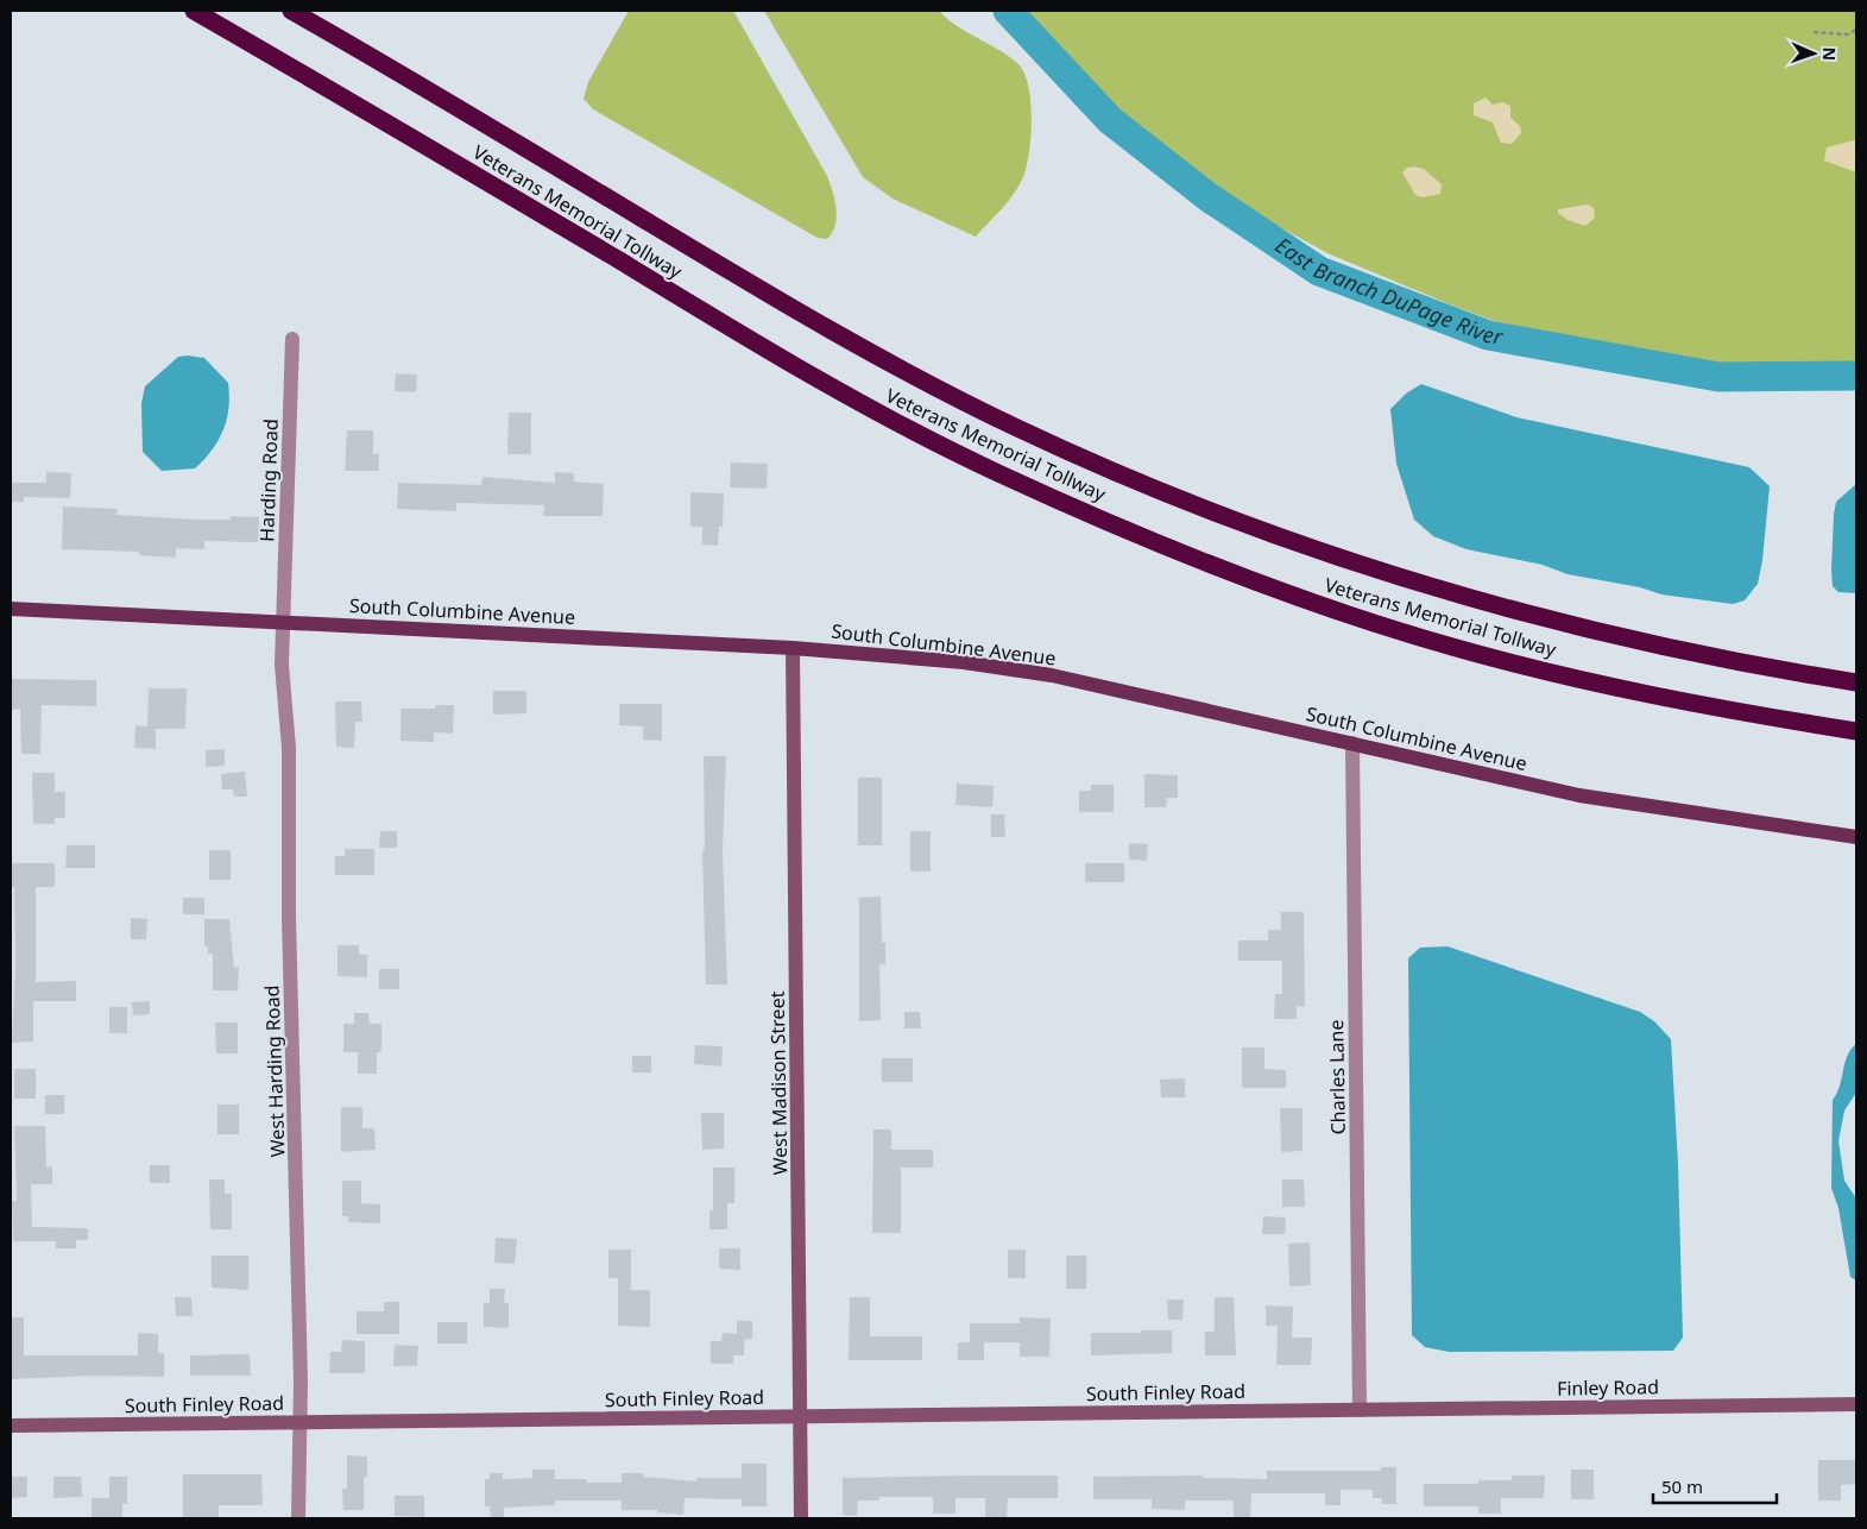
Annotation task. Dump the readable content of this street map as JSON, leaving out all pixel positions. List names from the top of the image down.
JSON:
{
  "streets": {
    "highway": ["Veterans Memorial Tollway"],
    "main road": [
      "South Columbine Avenue",
      "West Madison Street",
      "Finley Road",
      "South Finley Road"
    ],
    "street": ["Harding Road", "West Harding Road", "Charles Lane"]
  },
  "crossings": [
    ["Harding Road", "South Columbine Avenue"],
    ["Harding Road", "West Harding Road"],
    ["South Columbine Avenue", "West Harding Road"],
    ["South Columbine Avenue", "Charles Lane"],
    ["South Columbine Avenue", "West Madison Street"],
    ["West Harding Road", "South Finley Road"],
    ["Charles Lane", "Finley Road"],
    ["Charles Lane", "South Finley Road"],
    ["West Madison Street", "South Finley Road"],
    ["Finley Road", "South Finley Road"]
  ],
  "water": ["East Branch DuPage River"],
  "scale_bar": "50 m",
  "north": "right"
}
